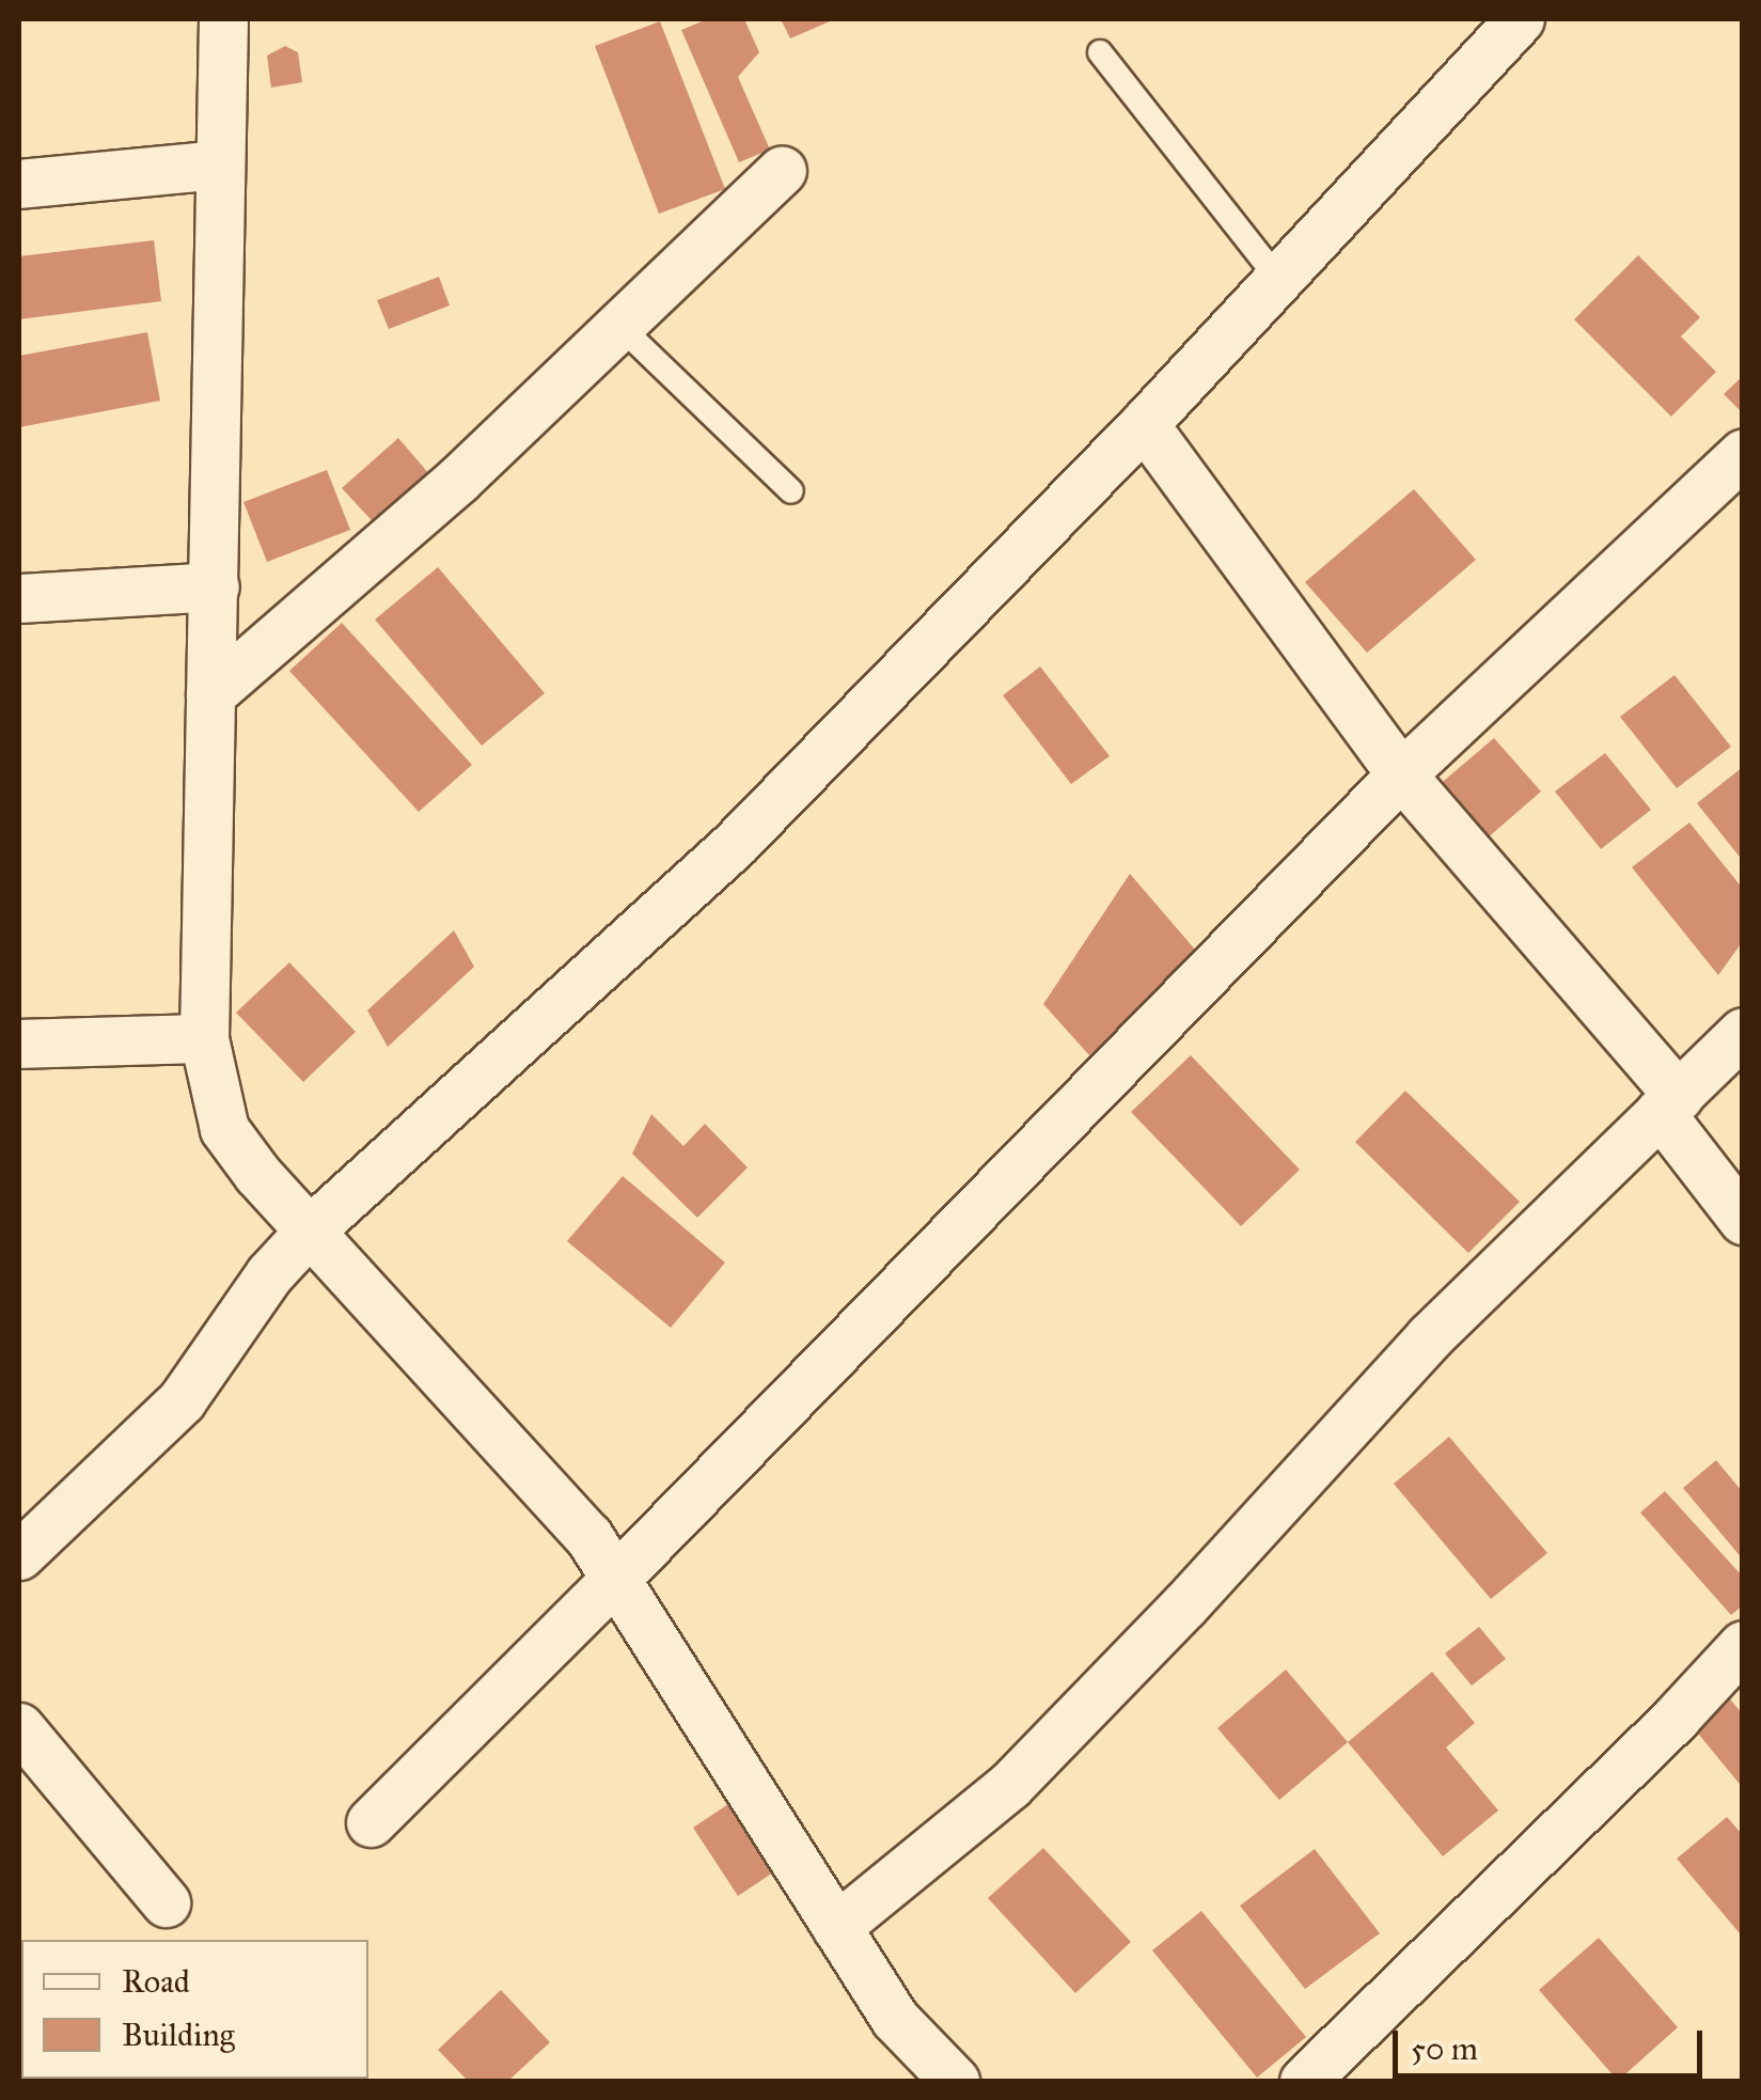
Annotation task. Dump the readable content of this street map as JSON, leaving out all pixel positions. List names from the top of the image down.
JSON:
{
  "legend": ["Road", "Building"],
  "scale_bar": "50 m"
}
